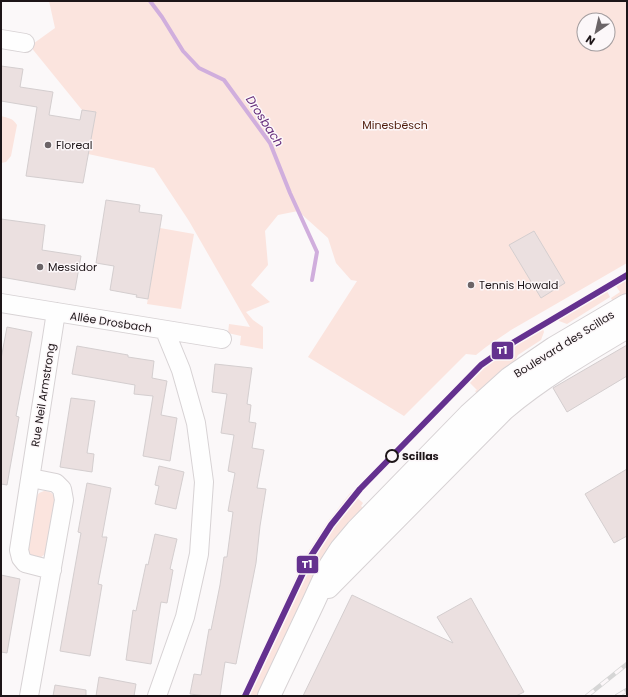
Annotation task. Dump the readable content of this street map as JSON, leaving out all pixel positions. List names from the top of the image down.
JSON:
{
  "streets": {
    "main road": ["Boulevard des Scillas"],
    "street": ["Allée Drosbach", "Rue Neil Armstrong"]
  },
  "crossings": [
    ["Allée Drosbach", "Rue Neil Armstrong"]
  ],
  "water": ["Drosbach"],
  "parks": ["Minesbësch"],
  "places": [
    "Floreal",
    "Messidor",
    "Tennis Howald",
    "Scillas"
  ],
  "lines": ["transit line T1"],
  "north": "bottom left"
}
